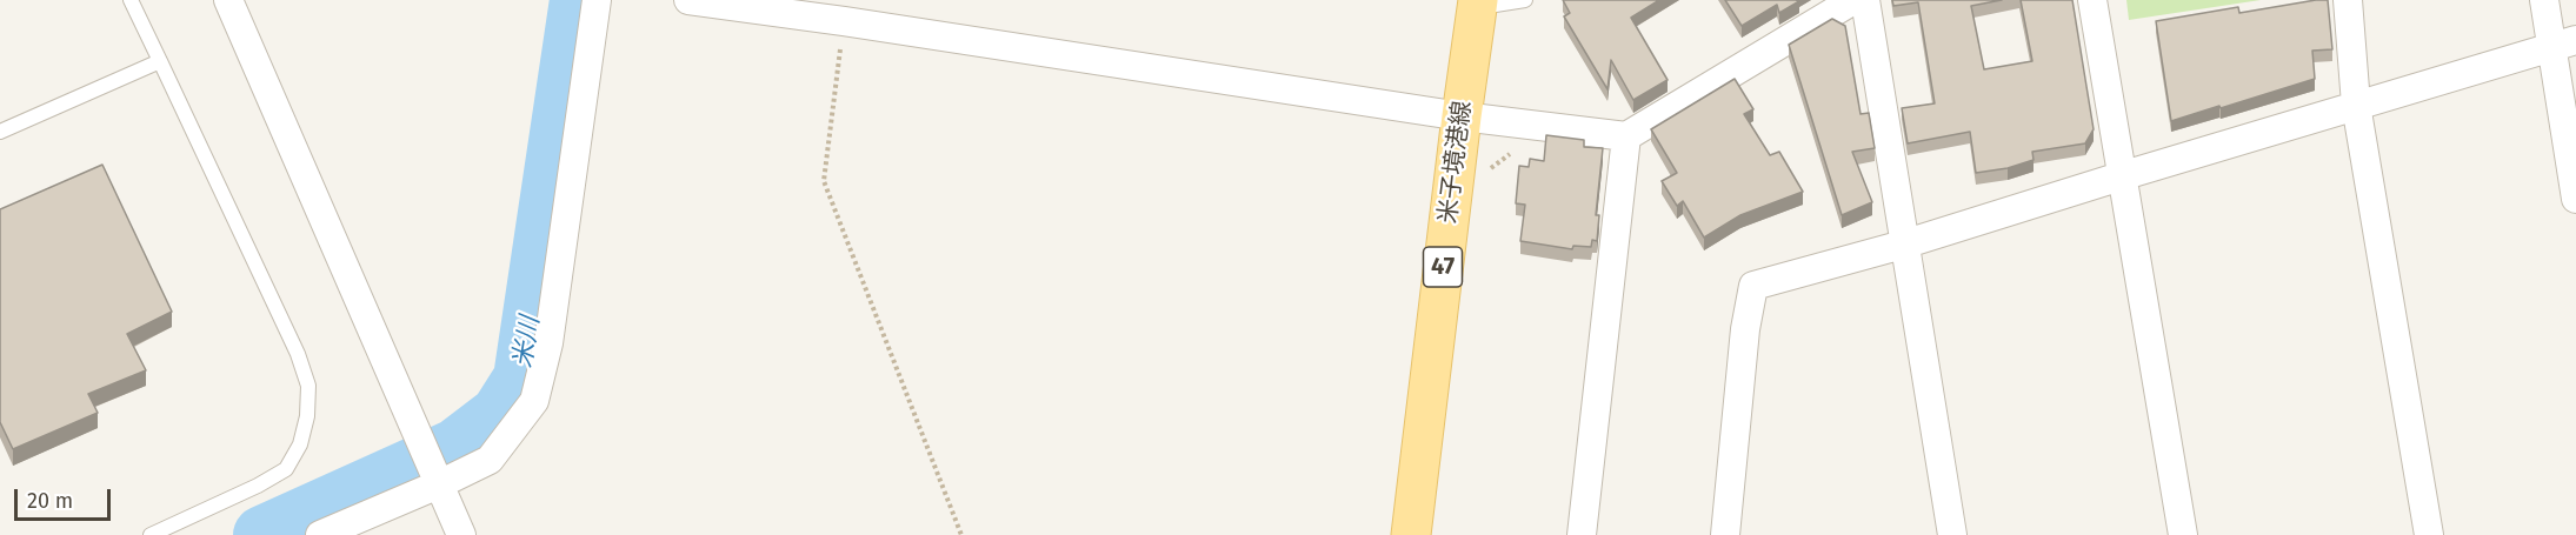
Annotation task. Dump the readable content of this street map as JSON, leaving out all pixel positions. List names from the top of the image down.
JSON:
{
  "streets": {
    "main road": ["米子境港線", "47"]
  },
  "water": ["米川"],
  "scale_bar": "20 m"
}
